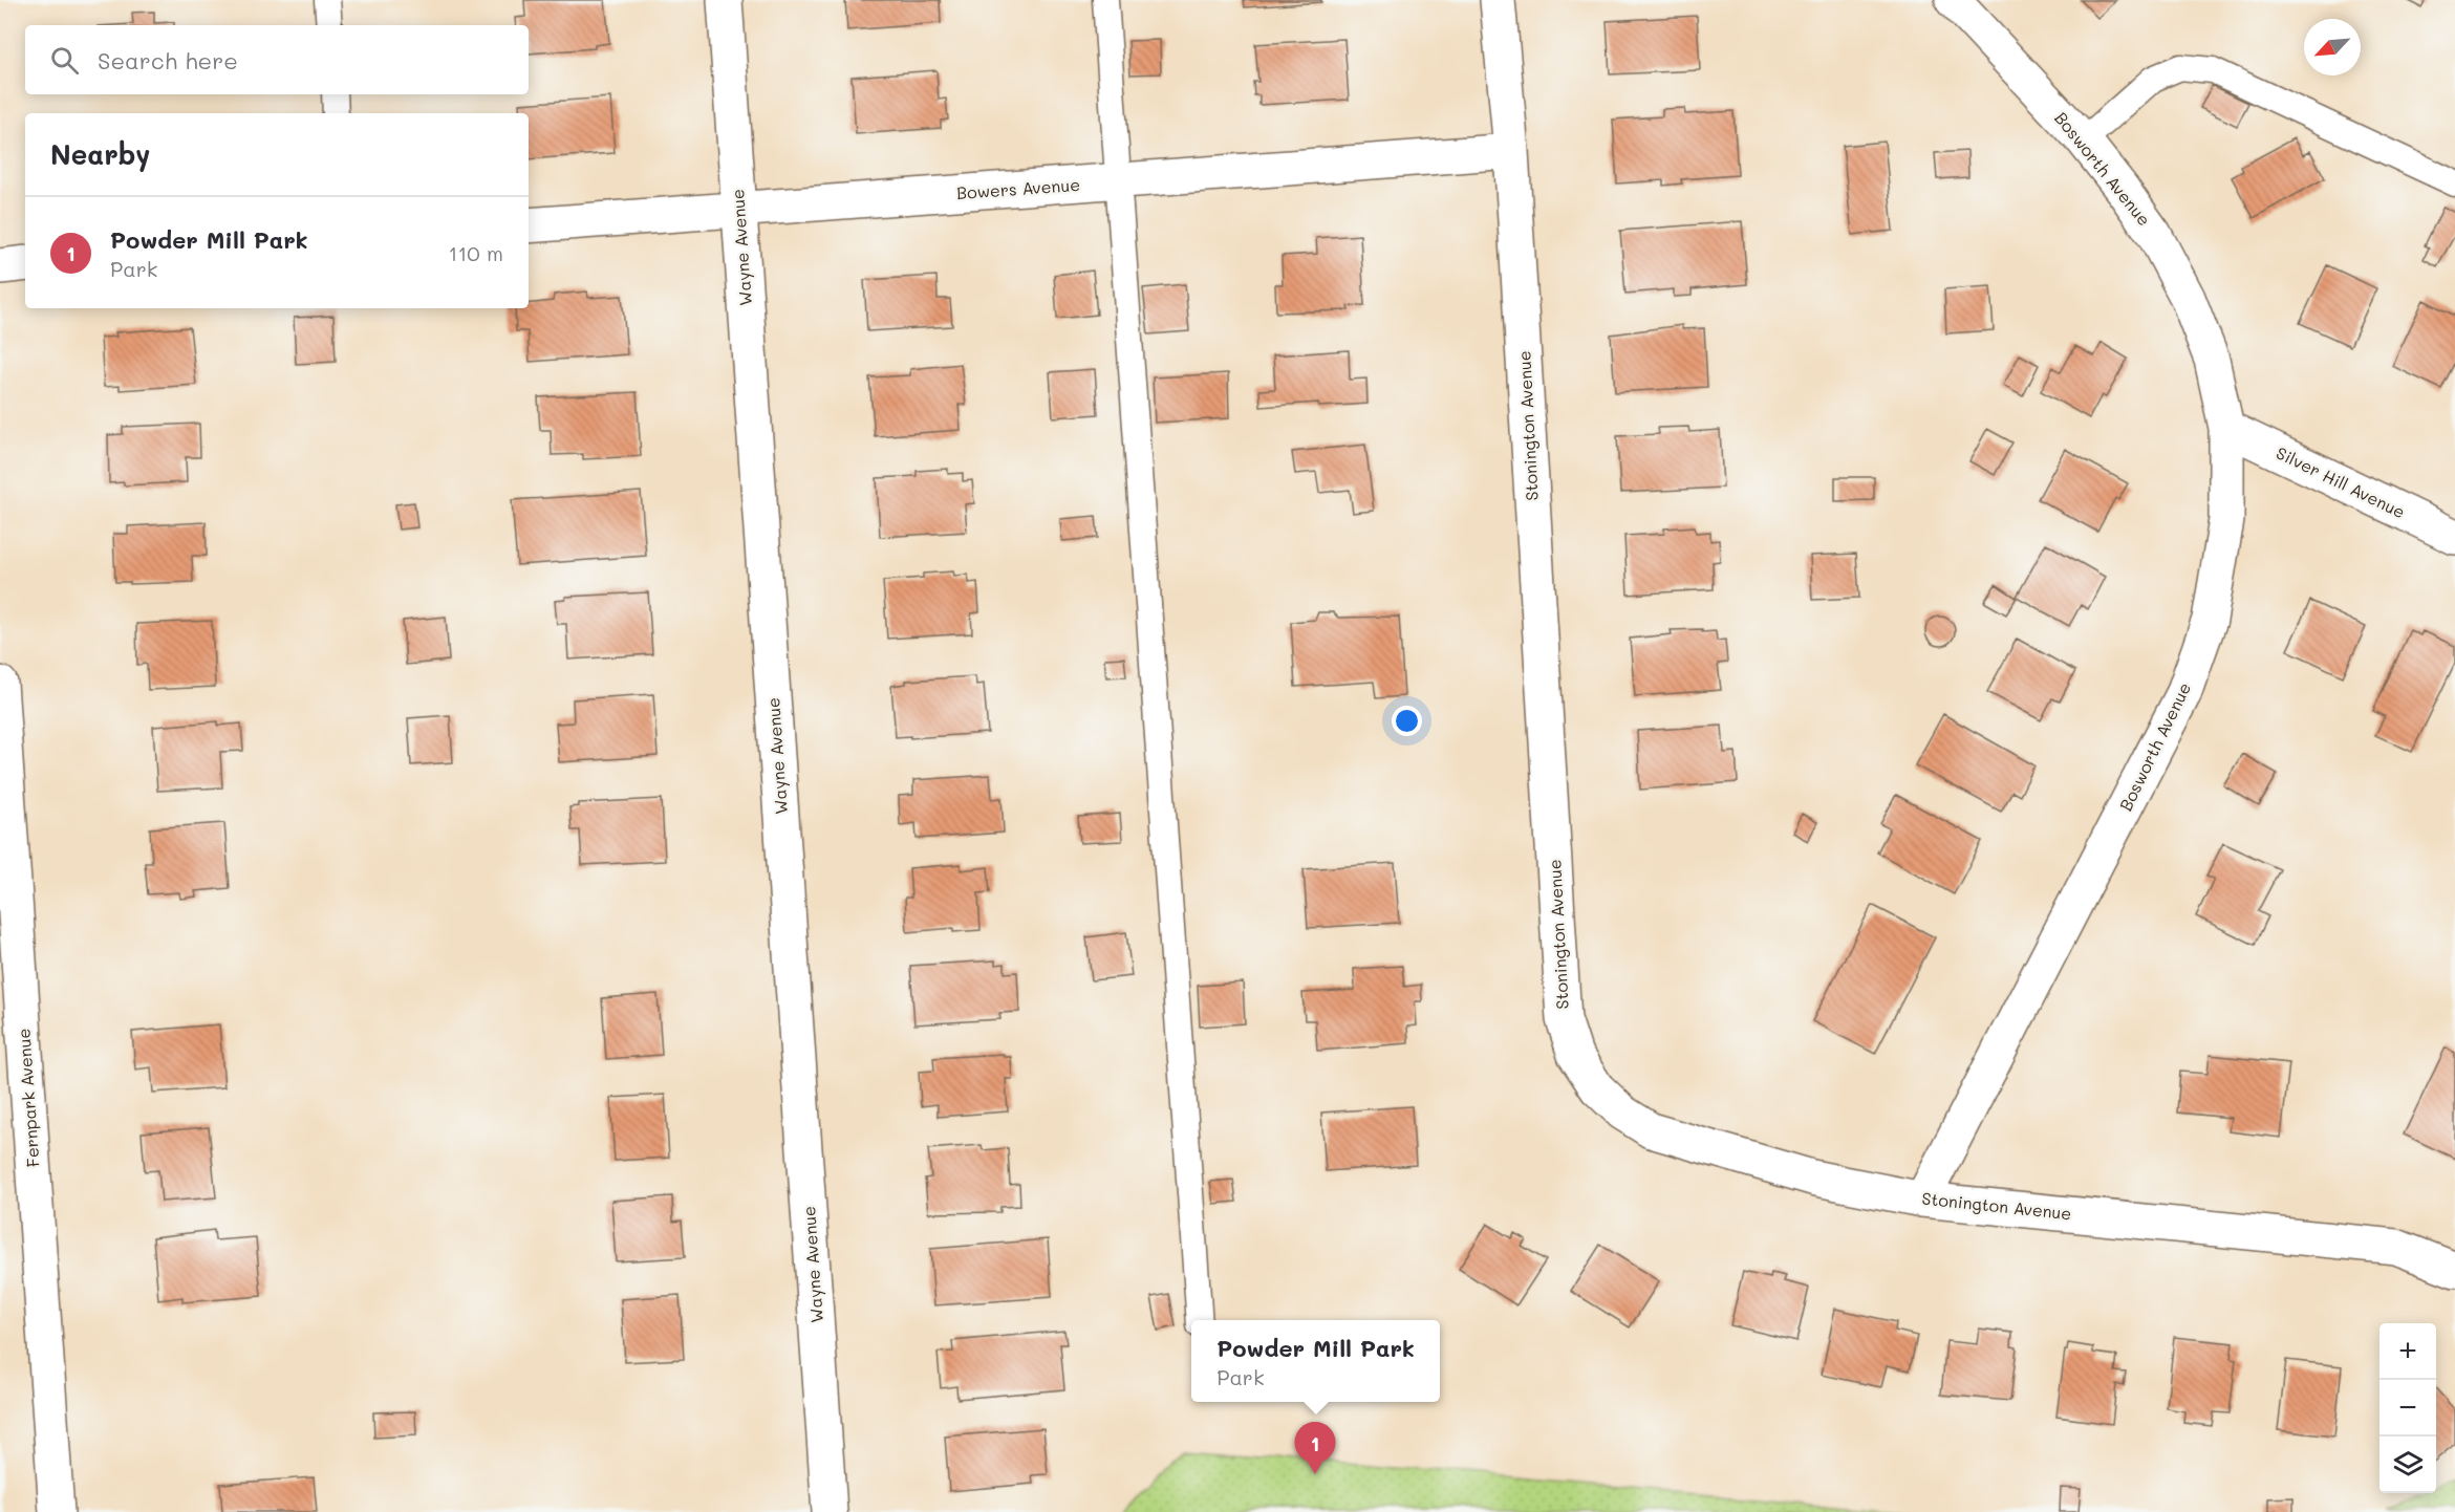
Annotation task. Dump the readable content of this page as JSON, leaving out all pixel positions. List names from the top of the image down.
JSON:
{
  "streets": {
    "street": [
      "Bosworth Avenue",
      "Bowers Avenue",
      "Wayne Avenue",
      "Stonington Avenue",
      "Silver Hill Avenue",
      "Fernpark Avenue"
    ]
  },
  "crossings": [
    ["Bosworth Avenue", "Stonington Avenue"],
    ["Bosworth Avenue", "Silver Hill Avenue"],
    ["Bowers Avenue", "Wayne Avenue"],
    ["Bowers Avenue", "Stonington Avenue"]
  ],
  "north": "bottom left",
  "page": {
    "search": "Search here",
    "heading": "Nearby",
    "list": [
      {
        "mark": "1",
        "name": "Powder Mill Park",
        "note": "Park",
        "value": "110 m"
      }
    ],
    "popup": ["Powder Mill Park", "Park"],
    "map_buttons": ["+", "−"],
    "pins": "1"
  }
}
